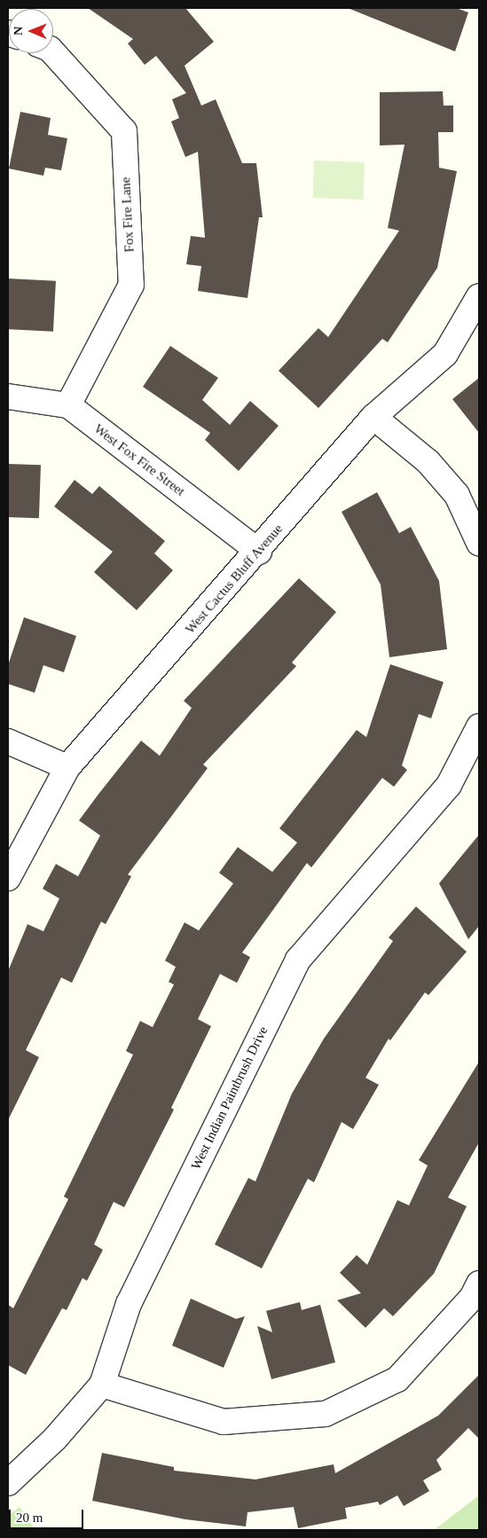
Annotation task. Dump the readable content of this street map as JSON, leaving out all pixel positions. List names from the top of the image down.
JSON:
{
  "streets": {
    "street": [
      "Fox Fire Lane",
      "West Fox Fire Street",
      "West Cactus Bluff Avenue",
      "West Indian Paintbrush Drive"
    ]
  },
  "crossings": [
    ["Fox Fire Lane", "West Fox Fire Street"],
    ["West Fox Fire Street", "West Cactus Bluff Avenue"]
  ],
  "scale_bar": "20 m",
  "north": "left"
}
